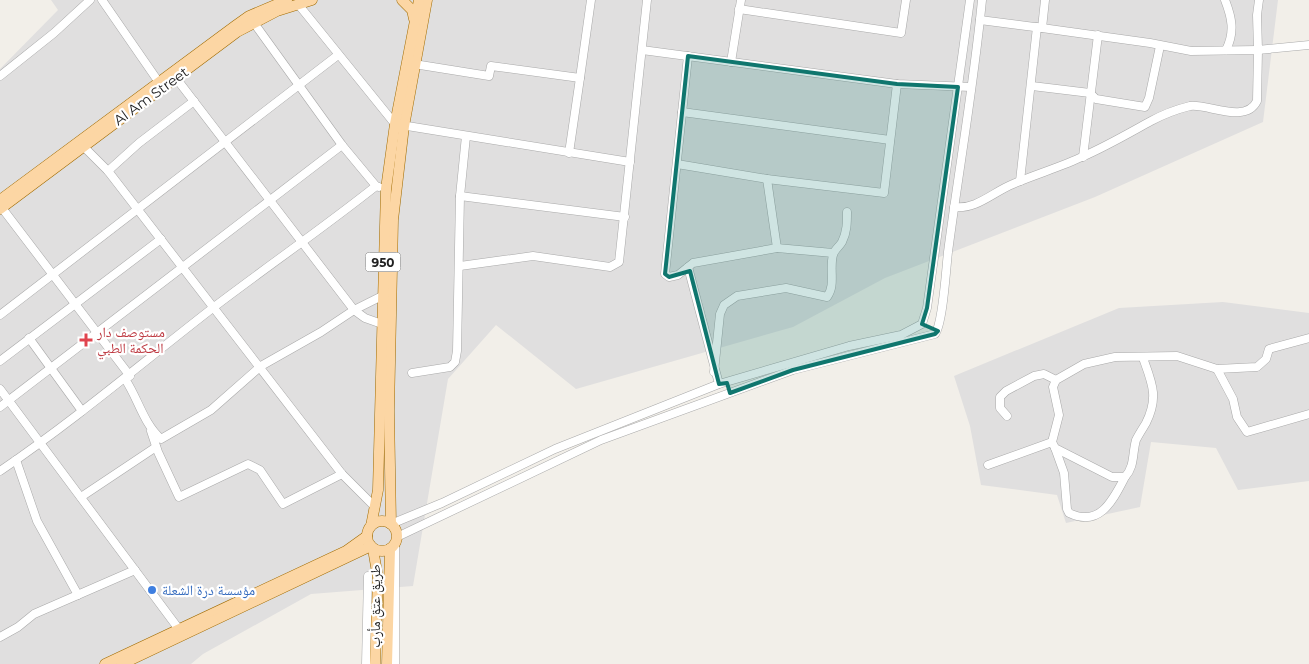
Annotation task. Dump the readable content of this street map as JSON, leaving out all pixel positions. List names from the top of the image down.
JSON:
{
  "streets": {
    "main road": ["Al Am Street", "950", "طريق عتق مأرب"]
  },
  "crossings": [
    ["950", "طريق عتق مأرب"]
  ],
  "places": {
    "health": ["مستوصف دار الحكمة الطبي"],
    "other": ["مؤسسة درة الشعلة"]
  }
}
